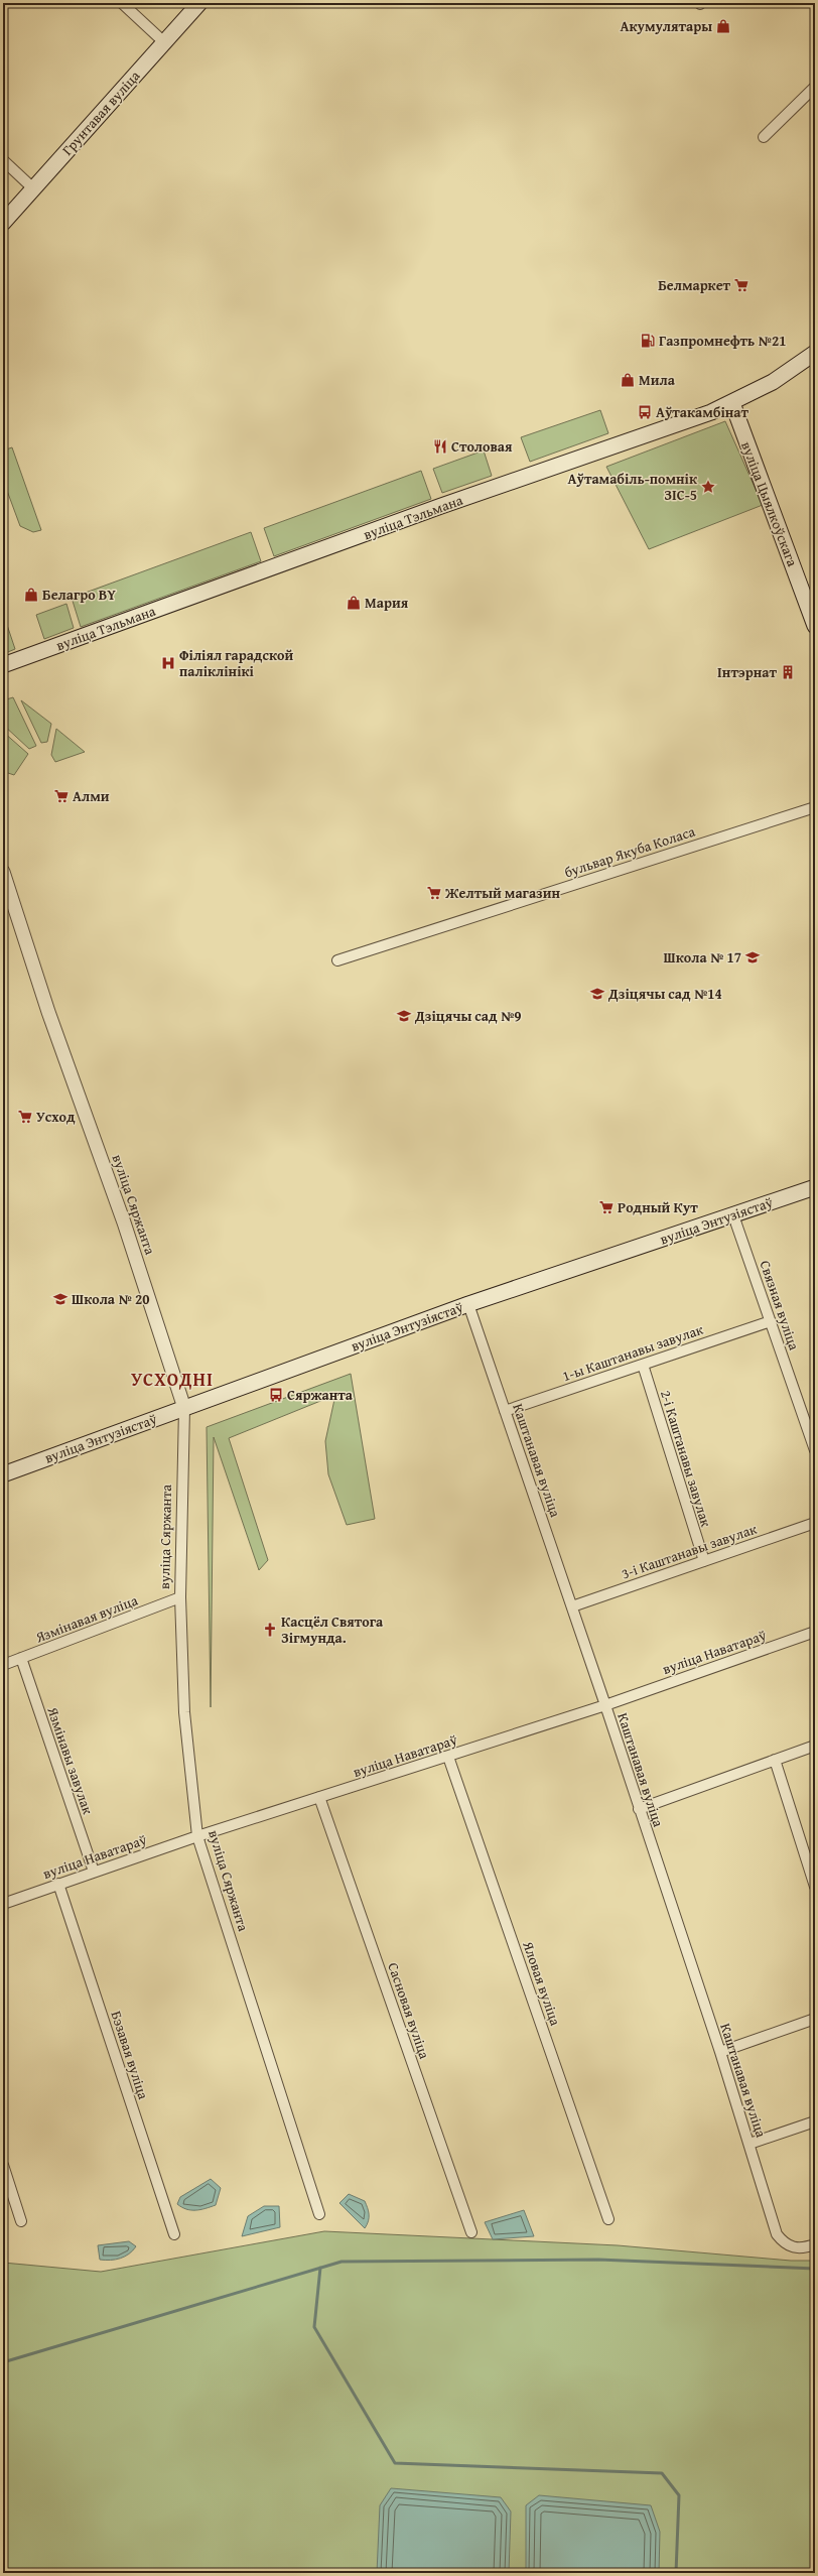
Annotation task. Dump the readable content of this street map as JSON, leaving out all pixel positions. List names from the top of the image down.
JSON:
{
  "streets": {
    "main road": [
      "Грунтавая вуліца",
      "вуліца Цыялкоўскага",
      "вуліца Тэльмана",
      "вуліца Энтузіястаў"
    ],
    "street": [
      "бульвар Якуба Коласа",
      "вуліца Сяржанта",
      "Связная вуліца",
      "1-ы Каштанавы завулак",
      "2-і Каштанавы завулак",
      "Каштанавая вуліца",
      "3-і Каштанавы завулак",
      "Язмінавая вуліца",
      "вуліца Наватараў",
      "Язмінавы завулак",
      "Яловая вуліца",
      "Сасновая вуліца",
      "Бэзавая вуліца"
    ]
  },
  "crossings": [
    ["вуліца Цыялкоўскага", "вуліца Тэльмана"],
    ["вуліца Сяржанта", "вуліца Энтузіястаў"],
    ["вуліца Сяржанта", "Язмінавая вуліца"],
    ["вуліца Сяржанта", "вуліца Наватараў"],
    ["вуліца Энтузіястаў", "Связная вуліца"],
    ["вуліца Энтузіястаў", "Каштанавая вуліца"],
    ["Связная вуліца", "1-ы Каштанавы завулак"],
    ["1-ы Каштанавы завулак", "2-і Каштанавы завулак"],
    ["1-ы Каштанавы завулак", "Каштанавая вуліца"],
    ["2-і Каштанавы завулак", "3-і Каштанавы завулак"],
    ["Каштанавая вуліца", "3-і Каштанавы завулак"],
    ["Каштанавая вуліца", "вуліца Наватараў"],
    ["Язмінавая вуліца", "Язмінавы завулак"],
    ["вуліца Наватараў", "Язмінавы завулак"],
    ["вуліца Наватараў", "Яловая вуліца"],
    ["вуліца Наватараў", "Сасновая вуліца"],
    ["вуліца Наватараў", "Бэзавая вуліца"]
  ],
  "districts": ["УСХОДНІ"],
  "places": {
    "shop": [
      "Акумулятары",
      "Мила",
      "Белагро BY",
      "Мария"
    ],
    "supermarket": [
      "Белмаркет",
      "Алми",
      "Желтый магазин",
      "Усход",
      "Родный Кут"
    ],
    "fuel station": ["Газпромнефть №21"],
    "bus stop": ["Аўтакамбінат", "Сяржанта"],
    "restaurant": ["Столовая"],
    "place": ["Аўтамабіль-помнік ЗІС-5"],
    "hospital": ["Філіял гарадской паліклінікі"],
    "building": ["Інтэрнат"],
    "school or university": [
      "Школа № 17",
      "Дзіцячы сад №14",
      "Дзіцячы сад №9",
      "Школа № 20"
    ],
    "church": ["Касцёл Святога Зігмунда."]
  }
}
